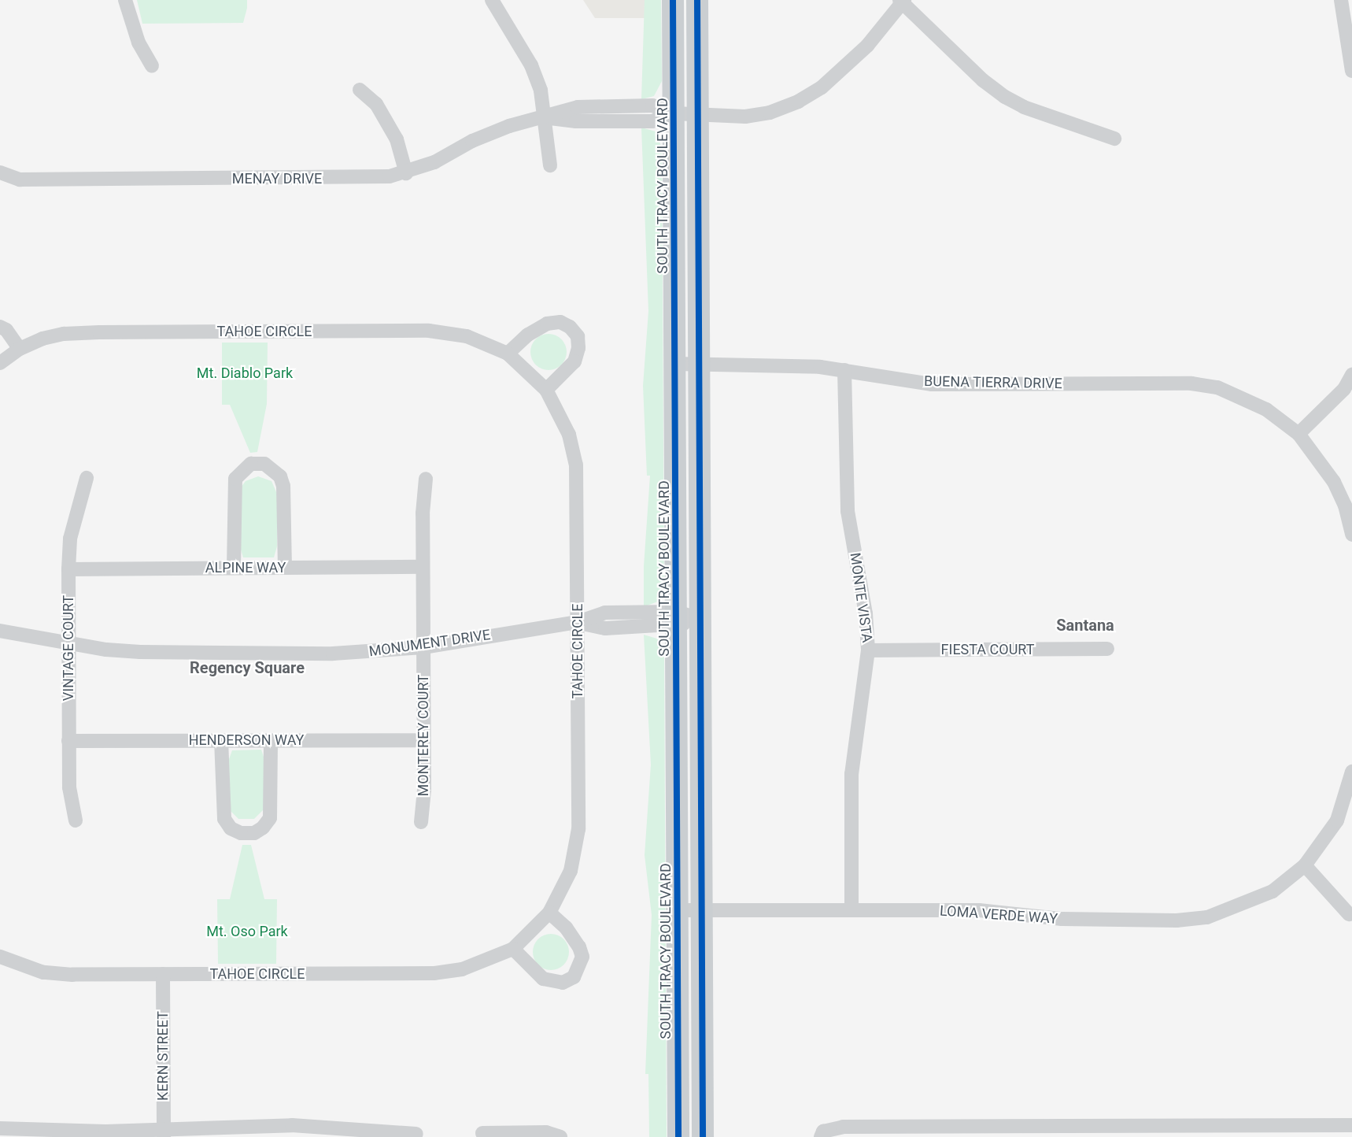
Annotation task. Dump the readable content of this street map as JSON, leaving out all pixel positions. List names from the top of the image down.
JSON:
{
  "streets": {
    "main road": ["SOUTH TRACY BOULEVARD"],
    "street": [
      "MENAY DRIVE",
      "TAHOE CIRCLE",
      "BUENA TIERRA DRIVE",
      "ALPINE WAY",
      "MONTE VISTA",
      "MONUMENT DRIVE",
      "VINTAGE COURT",
      "FIESTA COURT",
      "MONTEREY COURT",
      "HENDERSON WAY",
      "LOMA VERDE WAY",
      "KERN STREET"
    ]
  },
  "crossings": [
    ["MENAY DRIVE", "SOUTH TRACY BOULEVARD"],
    ["SOUTH TRACY BOULEVARD", "BUENA TIERRA DRIVE"],
    ["SOUTH TRACY BOULEVARD", "MONUMENT DRIVE"],
    ["SOUTH TRACY BOULEVARD", "LOMA VERDE WAY"],
    ["TAHOE CIRCLE", "MONUMENT DRIVE"],
    ["TAHOE CIRCLE", "KERN STREET"],
    ["BUENA TIERRA DRIVE", "MONTE VISTA"],
    ["ALPINE WAY", "VINTAGE COURT"],
    ["ALPINE WAY", "MONTEREY COURT"],
    ["MONTE VISTA", "FIESTA COURT"],
    ["MONTE VISTA", "LOMA VERDE WAY"],
    ["MONUMENT DRIVE", "VINTAGE COURT"],
    ["MONUMENT DRIVE", "MONTEREY COURT"],
    ["VINTAGE COURT", "HENDERSON WAY"],
    ["MONTEREY COURT", "HENDERSON WAY"]
  ],
  "districts": ["Santana", "Regency Square"],
  "parks": ["Mt. Diablo Park", "Mt. Oso Park"]
}
